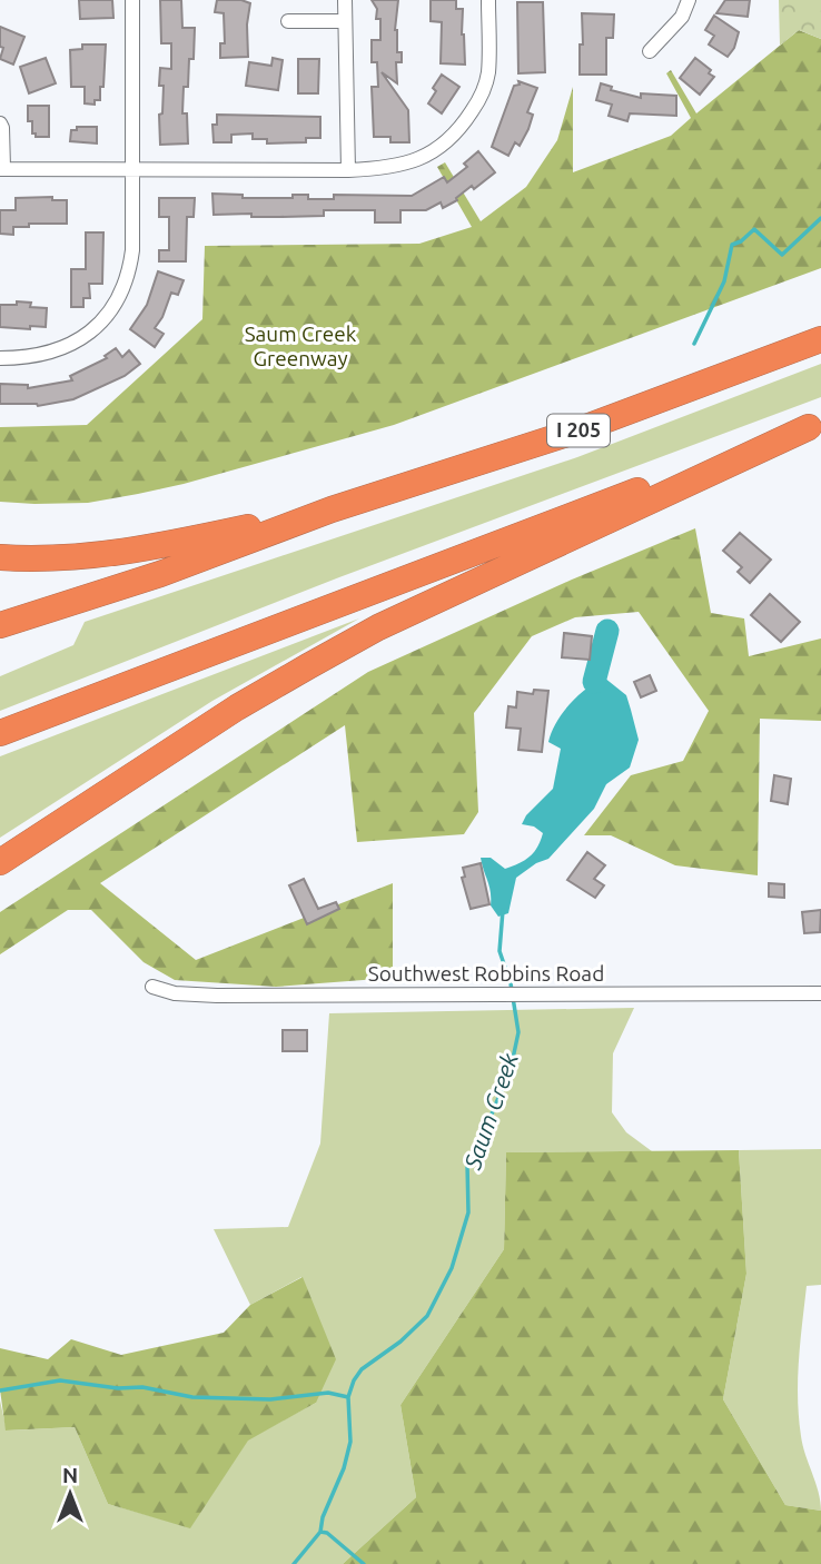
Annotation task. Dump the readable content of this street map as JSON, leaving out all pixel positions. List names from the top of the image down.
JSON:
{
  "streets": {
    "highway": ["I 205"],
    "street": ["Southwest Robbins Road"]
  },
  "water": ["Saum Creek"],
  "parks": ["Saum Creek Greenway"],
  "north": "top"
}
